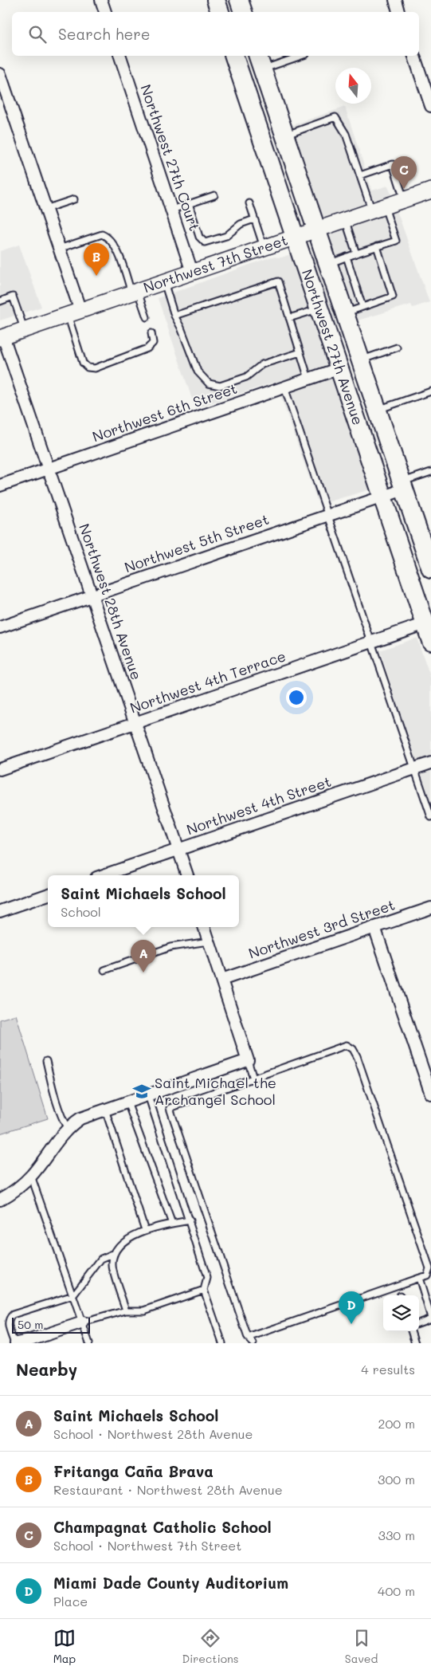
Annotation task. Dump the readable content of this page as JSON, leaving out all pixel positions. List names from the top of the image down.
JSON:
{
  "streets": {
    "highway": ["Northwest 27th Avenue"],
    "main road": ["Northwest 7th Street"],
    "street": [
      "Northwest 27th Court",
      "Northwest 6th Street",
      "Northwest 5th Street",
      "Northwest 28th Avenue",
      "Northwest 4th Terrace",
      "Northwest 4th Street",
      "Northwest 3rd Street"
    ]
  },
  "crossings": [
    ["Northwest 27th Court", "Northwest 7th Street"],
    ["Northwest 7th Street", "Northwest 27th Avenue"],
    ["Northwest 7th Street", "Northwest 28th Avenue"],
    ["Northwest 27th Avenue", "Northwest 6th Street"],
    ["Northwest 27th Avenue", "Northwest 5th Street"],
    ["Northwest 27th Avenue", "Northwest 4th Terrace"],
    ["Northwest 6th Street", "Northwest 28th Avenue"],
    ["Northwest 5th Street", "Northwest 28th Avenue"],
    ["Northwest 28th Avenue", "Northwest 4th Terrace"],
    ["Northwest 28th Avenue", "Northwest 4th Street"]
  ],
  "places": {
    "school or university": ["Saint Michael the Archangel School"]
  },
  "scale_bar": "50 m",
  "north": "top",
  "page": {
    "search": "Search here",
    "pins": [
      "C",
      "B",
      "A",
      "D"
    ],
    "popup": ["Saint Michaels School", "School"],
    "scale": "50 m",
    "heading": ["Nearby", "4 results"],
    "list": [
      {
        "mark": "A",
        "name": "Saint Michaels School",
        "note": "School · Northwest 28th Avenue",
        "value": "200 m"
      },
      {
        "mark": "B",
        "name": "Fritanga Caña Brava",
        "note": "Restaurant · Northwest 28th Avenue",
        "value": "300 m"
      },
      {
        "mark": "C",
        "name": "Champagnat Catholic School",
        "note": "School · Northwest 7th Street",
        "value": "330 m"
      },
      {
        "mark": "D",
        "name": "Miami Dade County Auditorium",
        "note": "Place",
        "value": "400 m"
      }
    ],
    "nav": ["Map", "Directions", "Saved"]
  }
}
